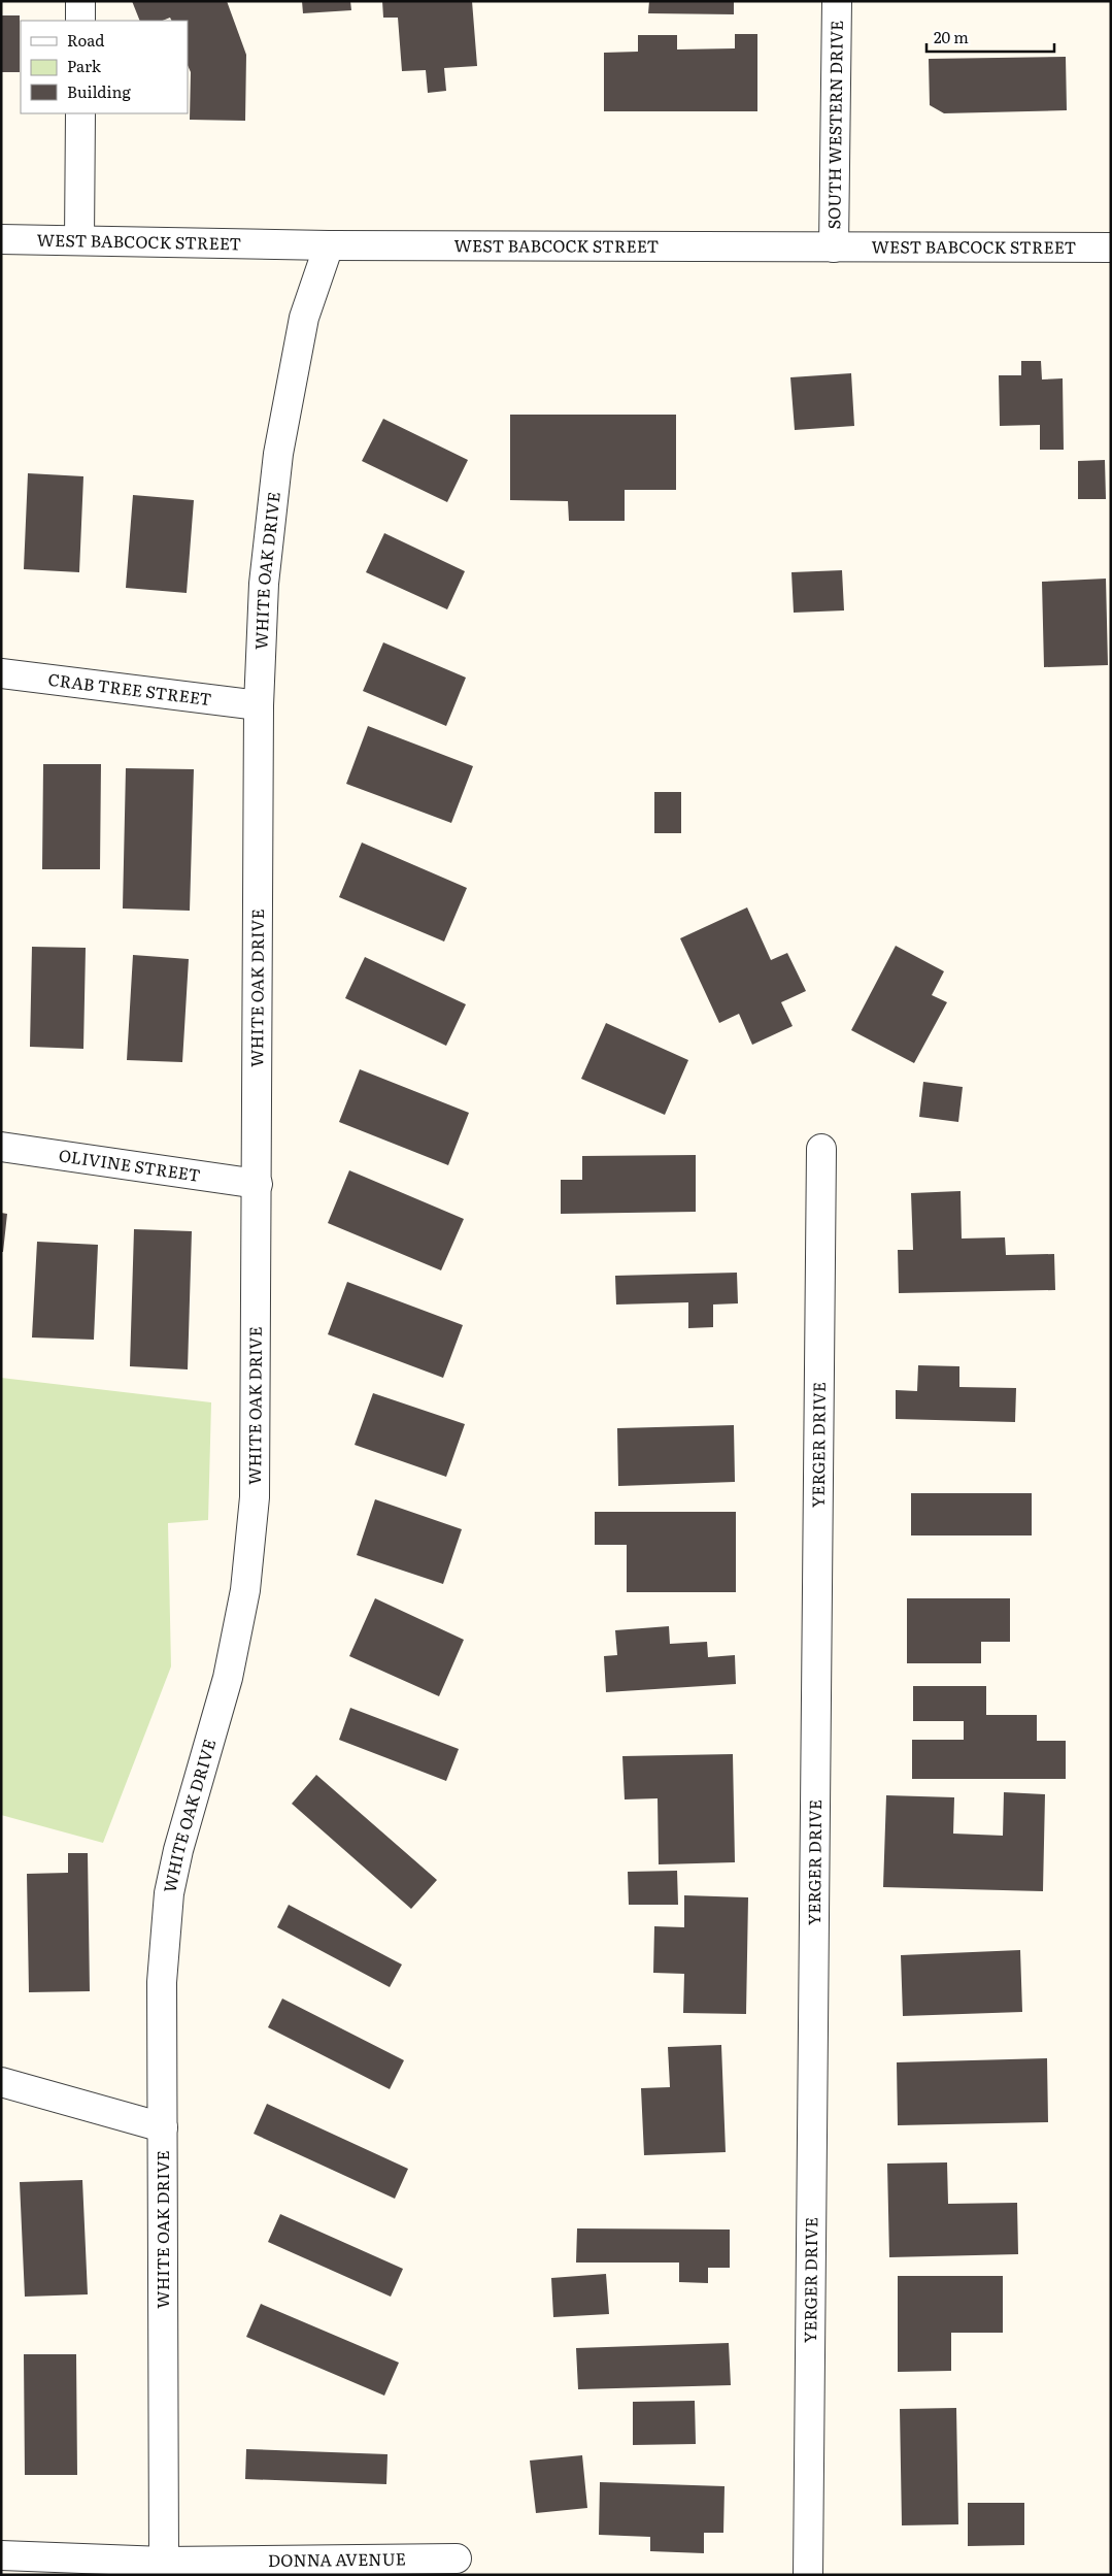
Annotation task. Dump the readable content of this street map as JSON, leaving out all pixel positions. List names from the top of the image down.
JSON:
{
  "streets": {
    "street": [
      "SOUTH WESTERN DRIVE",
      "WEST BABCOCK STREET",
      "WHITE OAK DRIVE",
      "CRAB TREE STREET",
      "OLIVINE STREET",
      "YERGER DRIVE",
      "DONNA AVENUE"
    ]
  },
  "crossings": [
    ["SOUTH WESTERN DRIVE", "WEST BABCOCK STREET"],
    ["WEST BABCOCK STREET", "WHITE OAK DRIVE"],
    ["WHITE OAK DRIVE", "CRAB TREE STREET"],
    ["WHITE OAK DRIVE", "OLIVINE STREET"],
    ["WHITE OAK DRIVE", "DONNA AVENUE"]
  ],
  "legend": ["Road", "Park", "Building"],
  "scale_bar": "20 m"
}
